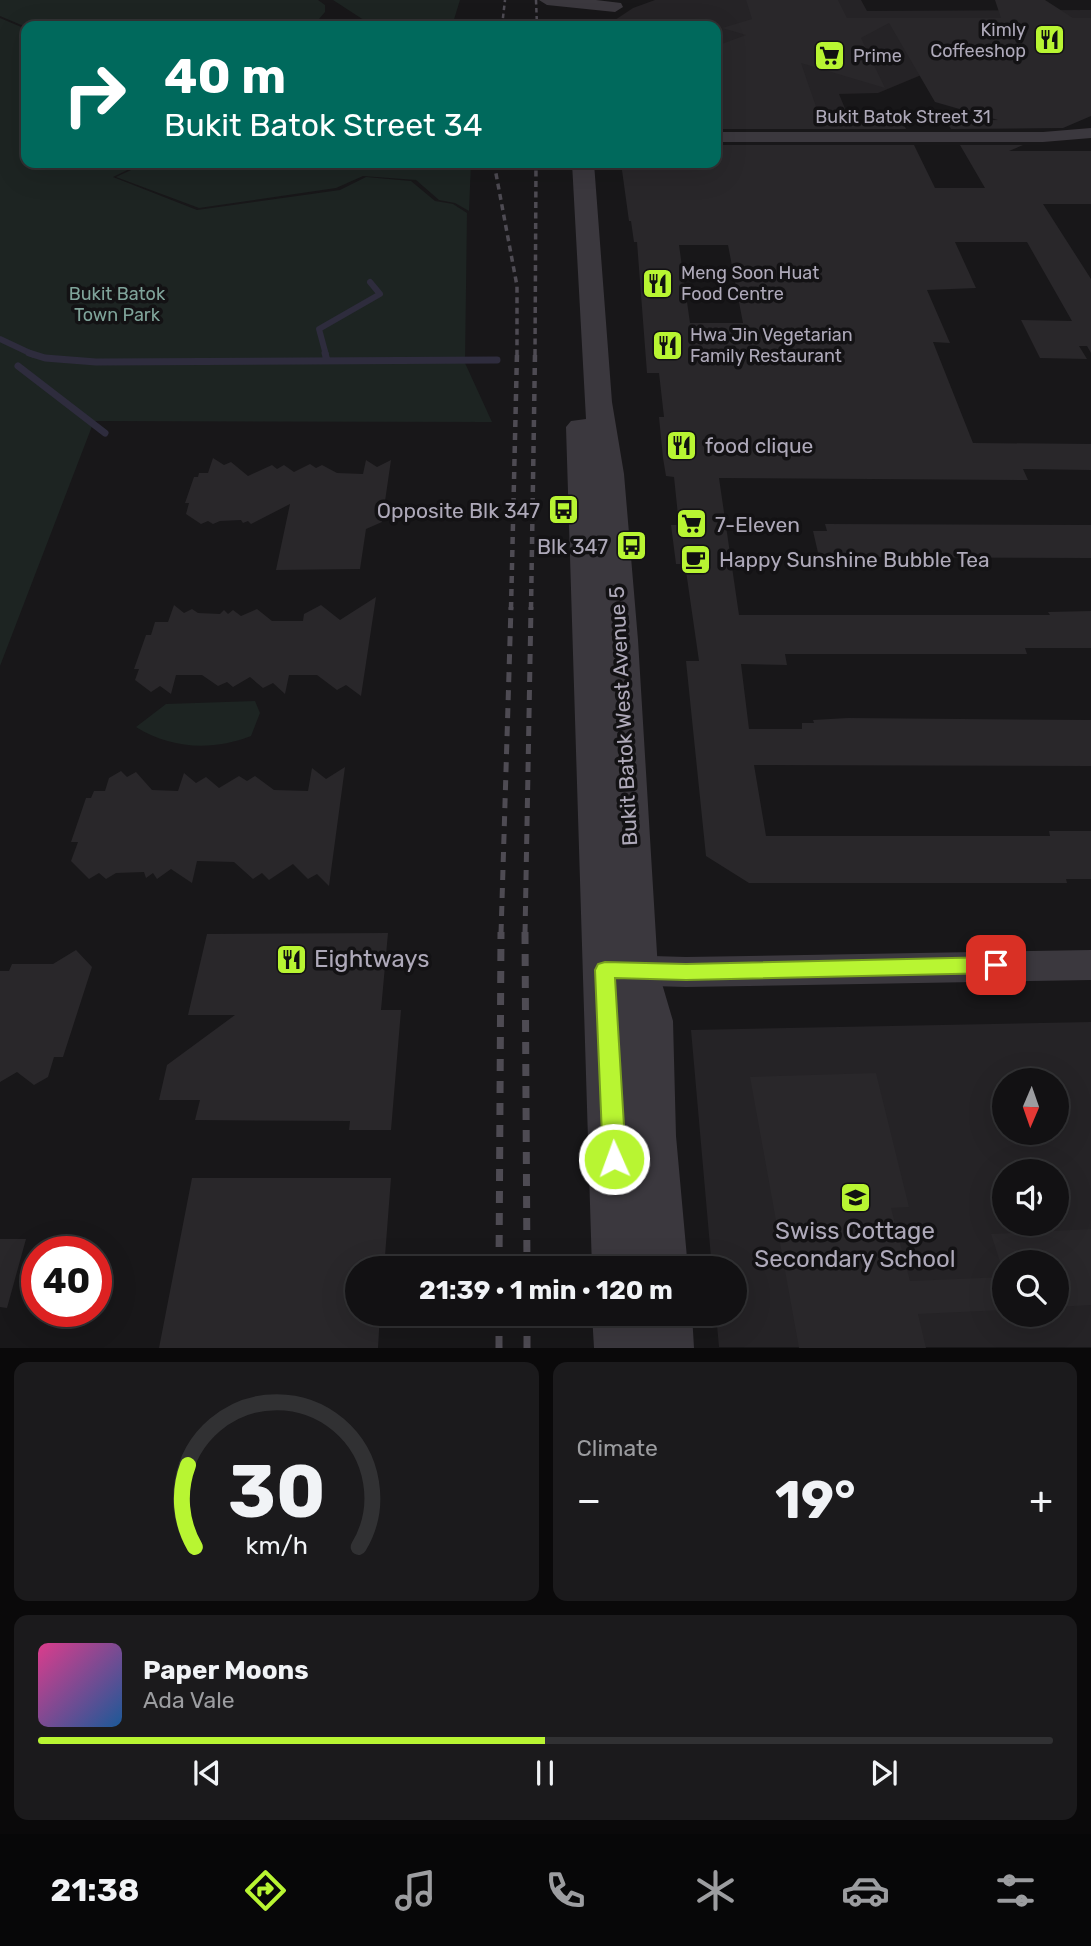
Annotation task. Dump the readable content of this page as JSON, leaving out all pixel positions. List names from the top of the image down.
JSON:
{
  "streets": {
    "street": ["Bukit Batok Street 31", "Bukit Batok West Avenue 5"]
  },
  "parks": ["Bukit Batok Town Park"],
  "places": {
    "restaurant": [
      "Kimly Coffeeshop",
      "Meng Soon Huat Food Centre",
      "Hwa Jin Vegetarian Family Restaurant",
      "food clique",
      "Eightways"
    ],
    "supermarket": ["Prime", "7-Eleven"],
    "bus stop": ["Opposite Blk 347", "Blk 347"],
    "cafe": ["Happy Sunshine Bubble Tea"],
    "school or university": ["Swiss Cottage Secondary School"]
  },
  "north": "bottom",
  "page": {
    "turn": ["40 m", "Bukit Batok Street 34"],
    "limit": "40",
    "trip": "21:39 · 1 min · 120 m",
    "tile": "Climate",
    "heat": ["−", "19°", "+"],
    "song": ["Paper Moons", "Ada Vale"],
    "tabs": "21:38",
    "gauge": ["30", "km/h"]
  }
}
